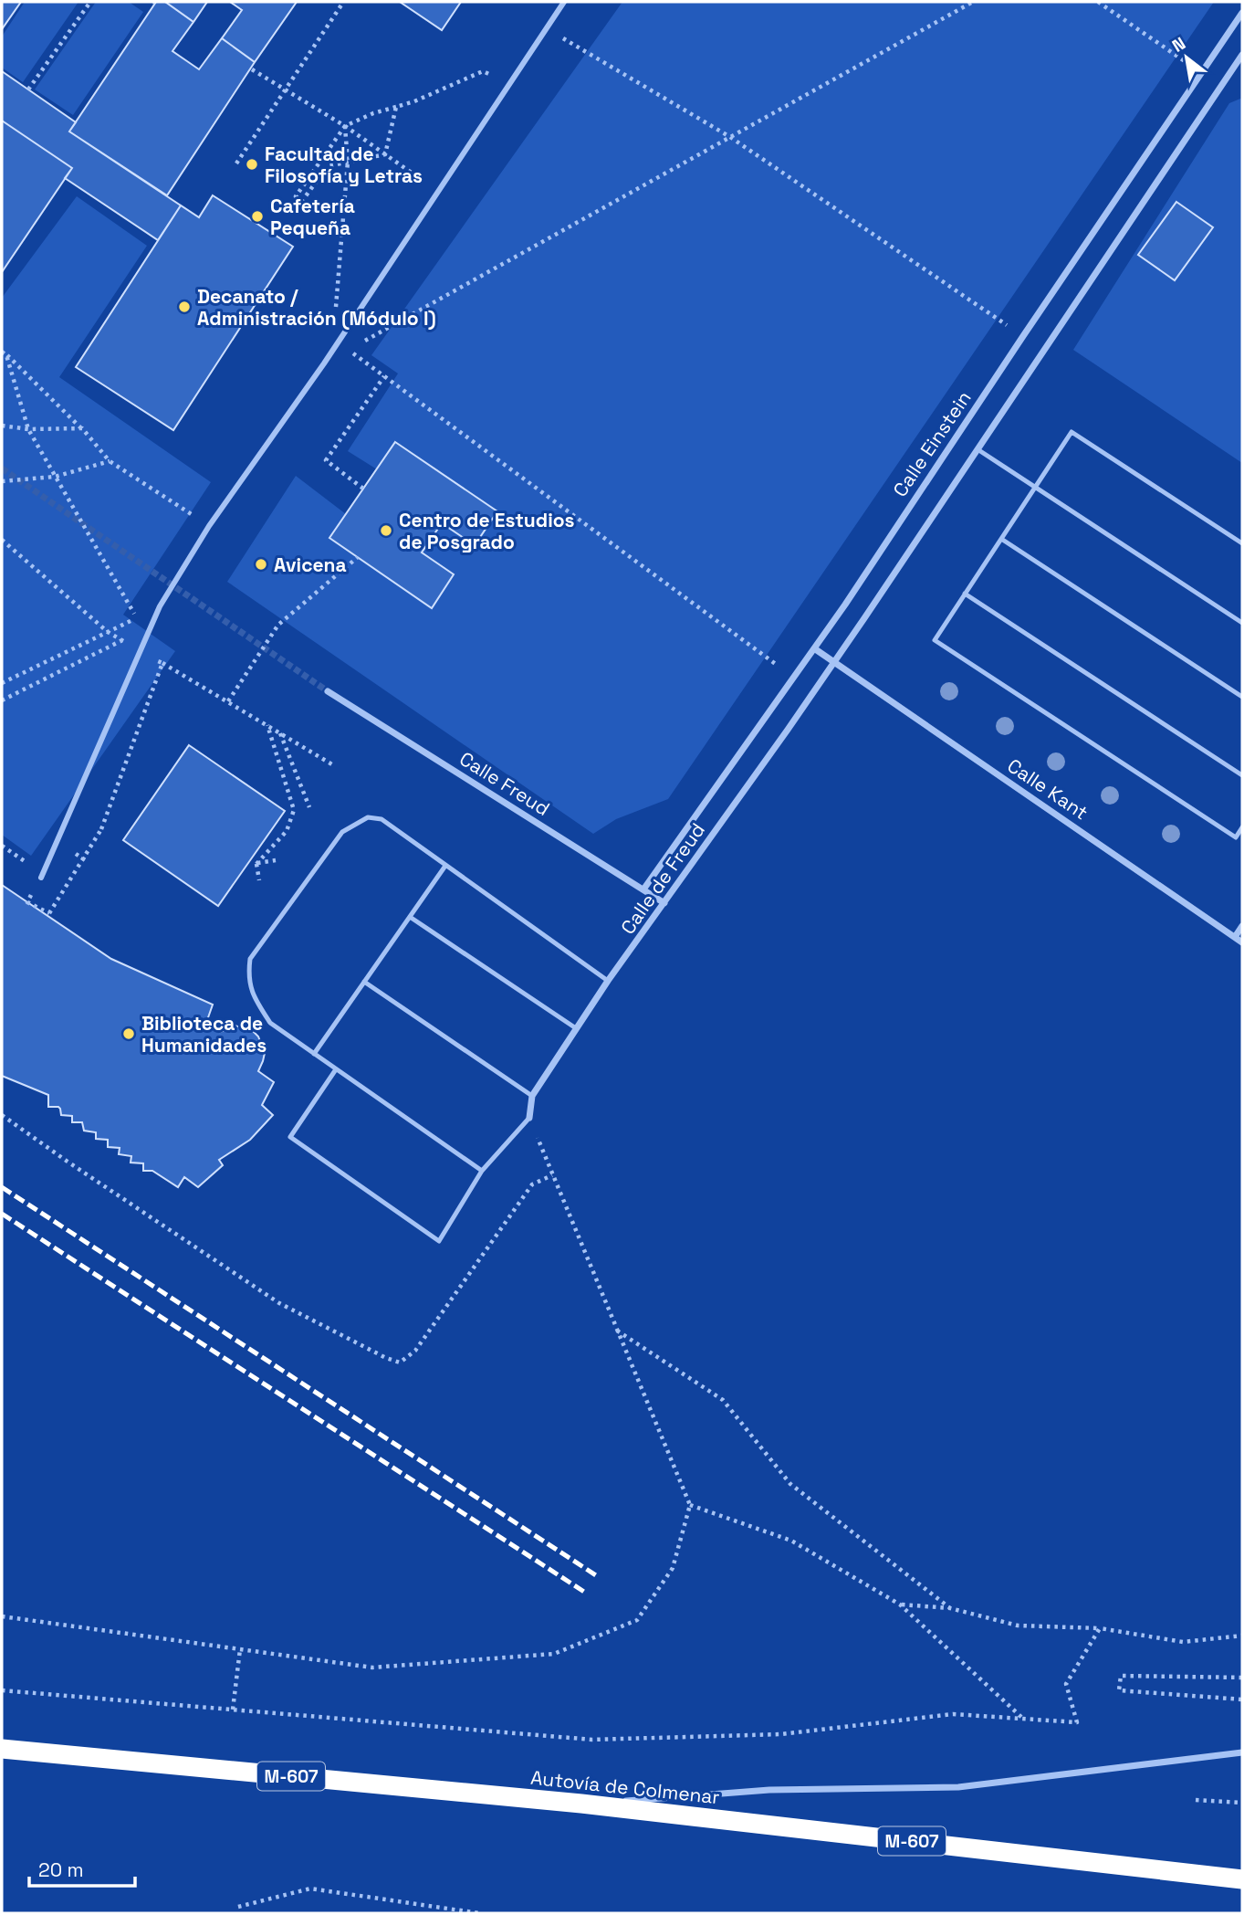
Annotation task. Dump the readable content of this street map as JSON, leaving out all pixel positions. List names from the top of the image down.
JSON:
{
  "streets": {
    "highway": ["M-607", "Autovía de Colmenar"],
    "street": [
      "Calle Einstein",
      "Calle Freud",
      "Calle Kant",
      "Calle de Freud"
    ]
  },
  "crossings": [
    ["Calle Einstein", "Calle Freud"],
    ["Calle Einstein", "Calle Kant"],
    ["Calle Freud", "Calle de Freud"],
    ["Calle Kant", "Calle de Freud"]
  ],
  "places": [
    "Facultad de Filosofía y Letras",
    "Cafetería Pequeña",
    "Decanato / Administración (Módulo I)",
    "Centro de Estudios de Posgrado",
    "Avicena",
    "Biblioteca de Humanidades"
  ],
  "scale_bar": "20 m",
  "north": "top left"
}
